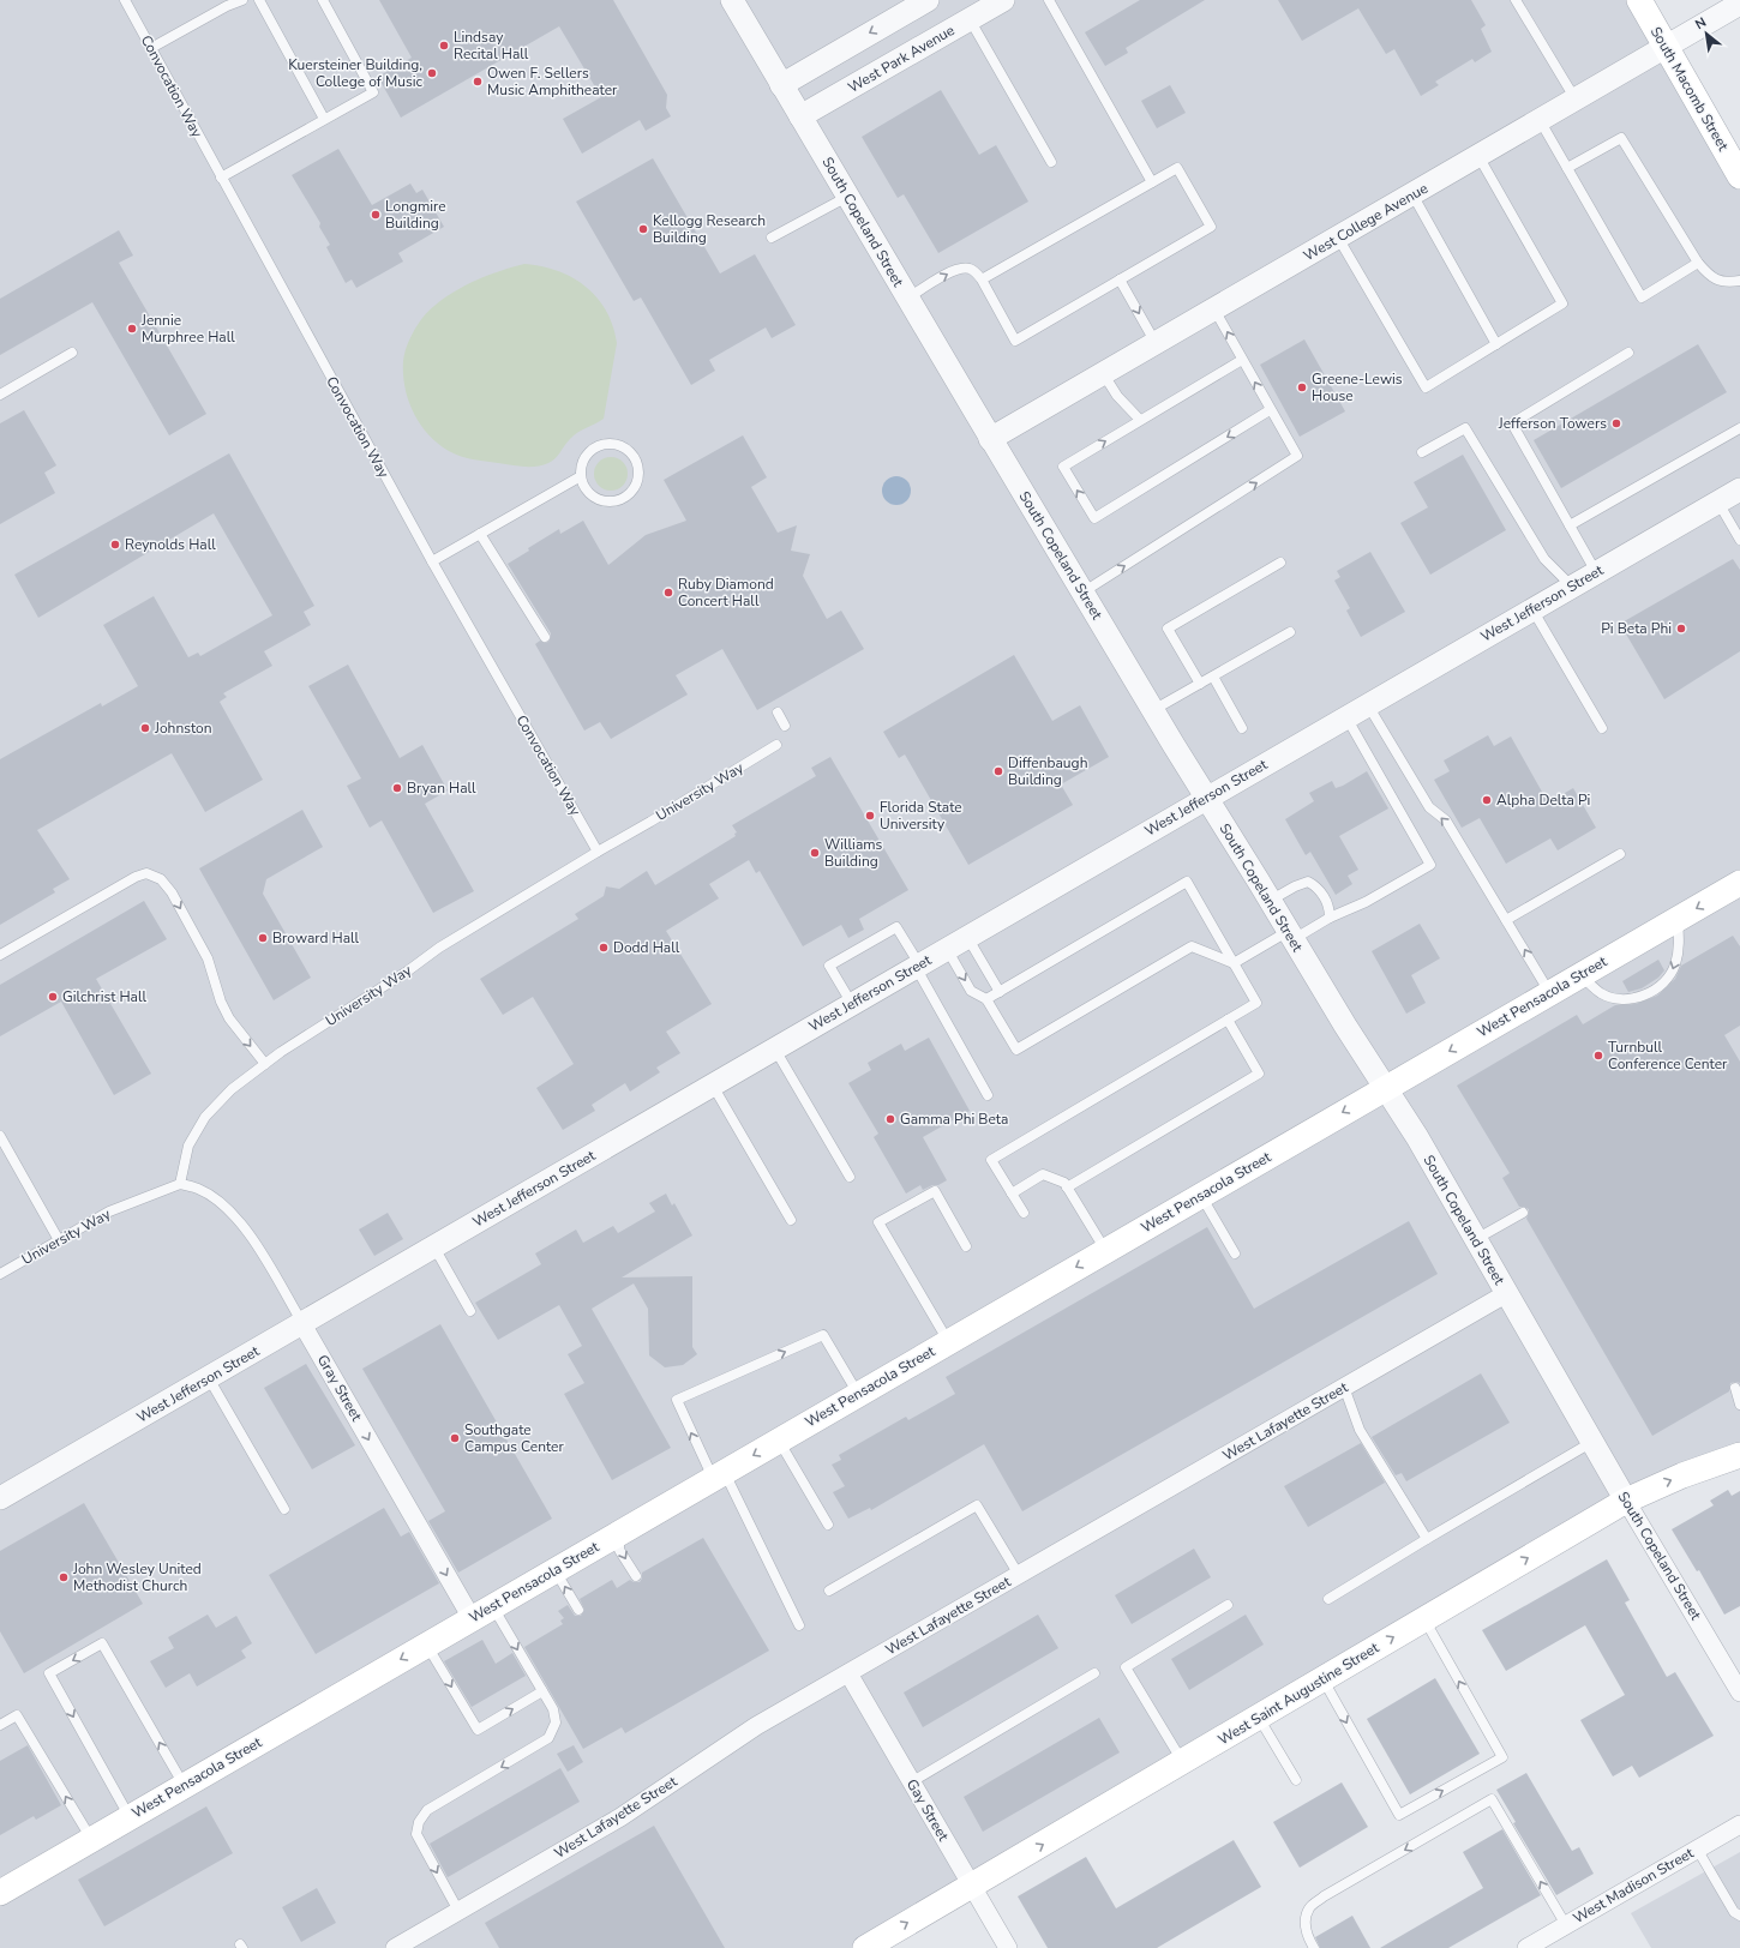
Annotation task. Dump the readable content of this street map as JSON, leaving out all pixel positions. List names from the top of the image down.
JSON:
{
  "streets": {
    "main road": ["South Macomb Street", "West Pensacola Street", "West Saint Augustine Street"],
    "street": [
      "West Park Avenue",
      "South Copeland Street",
      "West College Avenue",
      "West Jefferson Street",
      "Gray Street",
      "West Lafayette Street",
      "Gay Street",
      "West Madison Street"
    ],
    "lane": ["Convocation Way", "University Way"]
  },
  "crossings": [
    ["West Park Avenue", "South Copeland Street"],
    ["Convocation Way", "University Way"],
    ["South Macomb Street", "West College Avenue"],
    ["South Copeland Street", "West College Avenue"],
    ["South Copeland Street", "West Jefferson Street"],
    ["South Copeland Street", "West Pensacola Street"],
    ["South Copeland Street", "West Lafayette Street"],
    ["South Copeland Street", "West Saint Augustine Street"],
    ["West Jefferson Street", "Gray Street"],
    ["University Way", "Gray Street"],
    ["West Pensacola Street", "Gray Street"],
    ["West Lafayette Street", "Gay Street"],
    ["West Saint Augustine Street", "Gay Street"]
  ],
  "one_way": ["West Pensacola Street", "West Saint Augustine Street"],
  "places": [
    "Lindsay Recital Hall",
    "Kuersteiner Building, College of Music",
    "Owen F. Sellers Music Amphitheater",
    "Longmire Building",
    "Kellogg Research Building",
    "Jennie Murphree Hall",
    "Greene-Lewis House",
    "Jefferson Towers",
    "Reynolds Hall",
    "Ruby Diamond Concert Hall",
    "Pi Beta Phi",
    "Johnston",
    "Diffenbaugh Building",
    "Bryan Hall",
    "Alpha Delta Pi",
    "Florida State University",
    "Williams Building",
    "Broward Hall",
    "Dodd Hall",
    "Gilchrist Hall",
    "Turnbull Conference Center",
    "Gamma Phi Beta",
    "Southgate Campus Center",
    "John Wesley United Methodist Church"
  ],
  "north": "top left"
}
